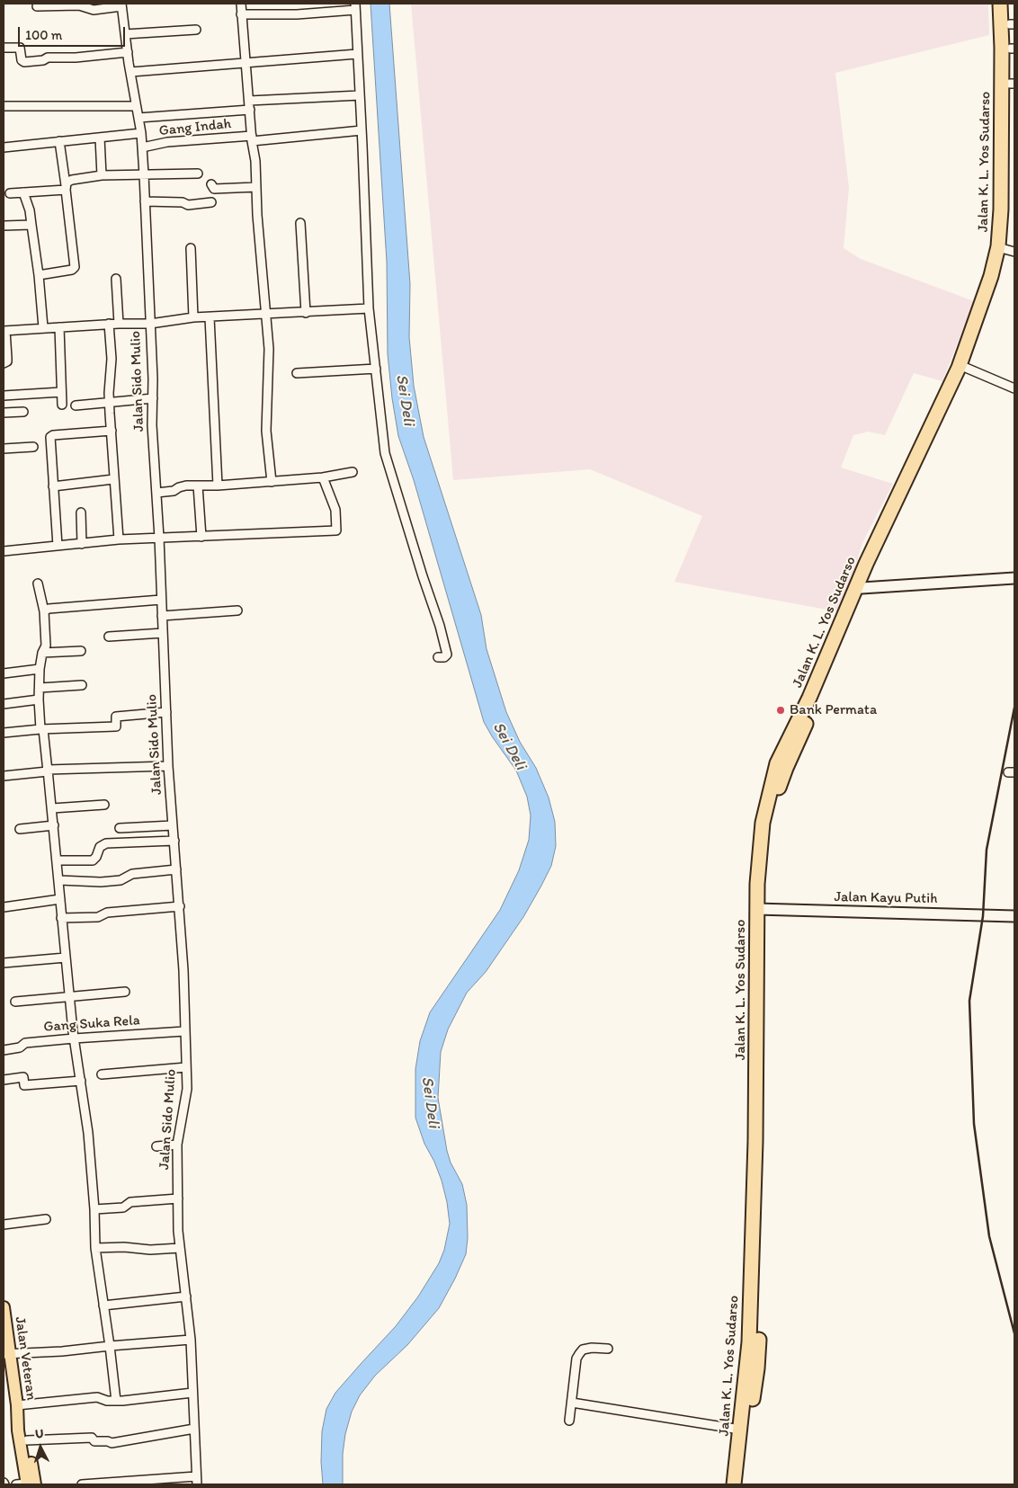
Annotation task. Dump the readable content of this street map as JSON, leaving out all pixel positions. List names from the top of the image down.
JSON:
{
  "streets": {
    "highway": ["Jalan K. L. Yos Sudarso"],
    "main road": ["Jalan Veteran"],
    "street": [
      "Gang Indah",
      "Jalan Sido Mulio",
      "Jalan Kayu Putih",
      "Gang Suka Rela"
    ]
  },
  "crossings": [
    ["Gang Indah", "Jalan Sido Mulio"],
    ["Jalan K. L. Yos Sudarso", "Jalan Kayu Putih"],
    ["Jalan Sido Mulio", "Gang Suka Rela"]
  ],
  "water": ["Sei Deli"],
  "places": ["Bank Permata"],
  "scale_bar": "100 m",
  "north": "top"
}
